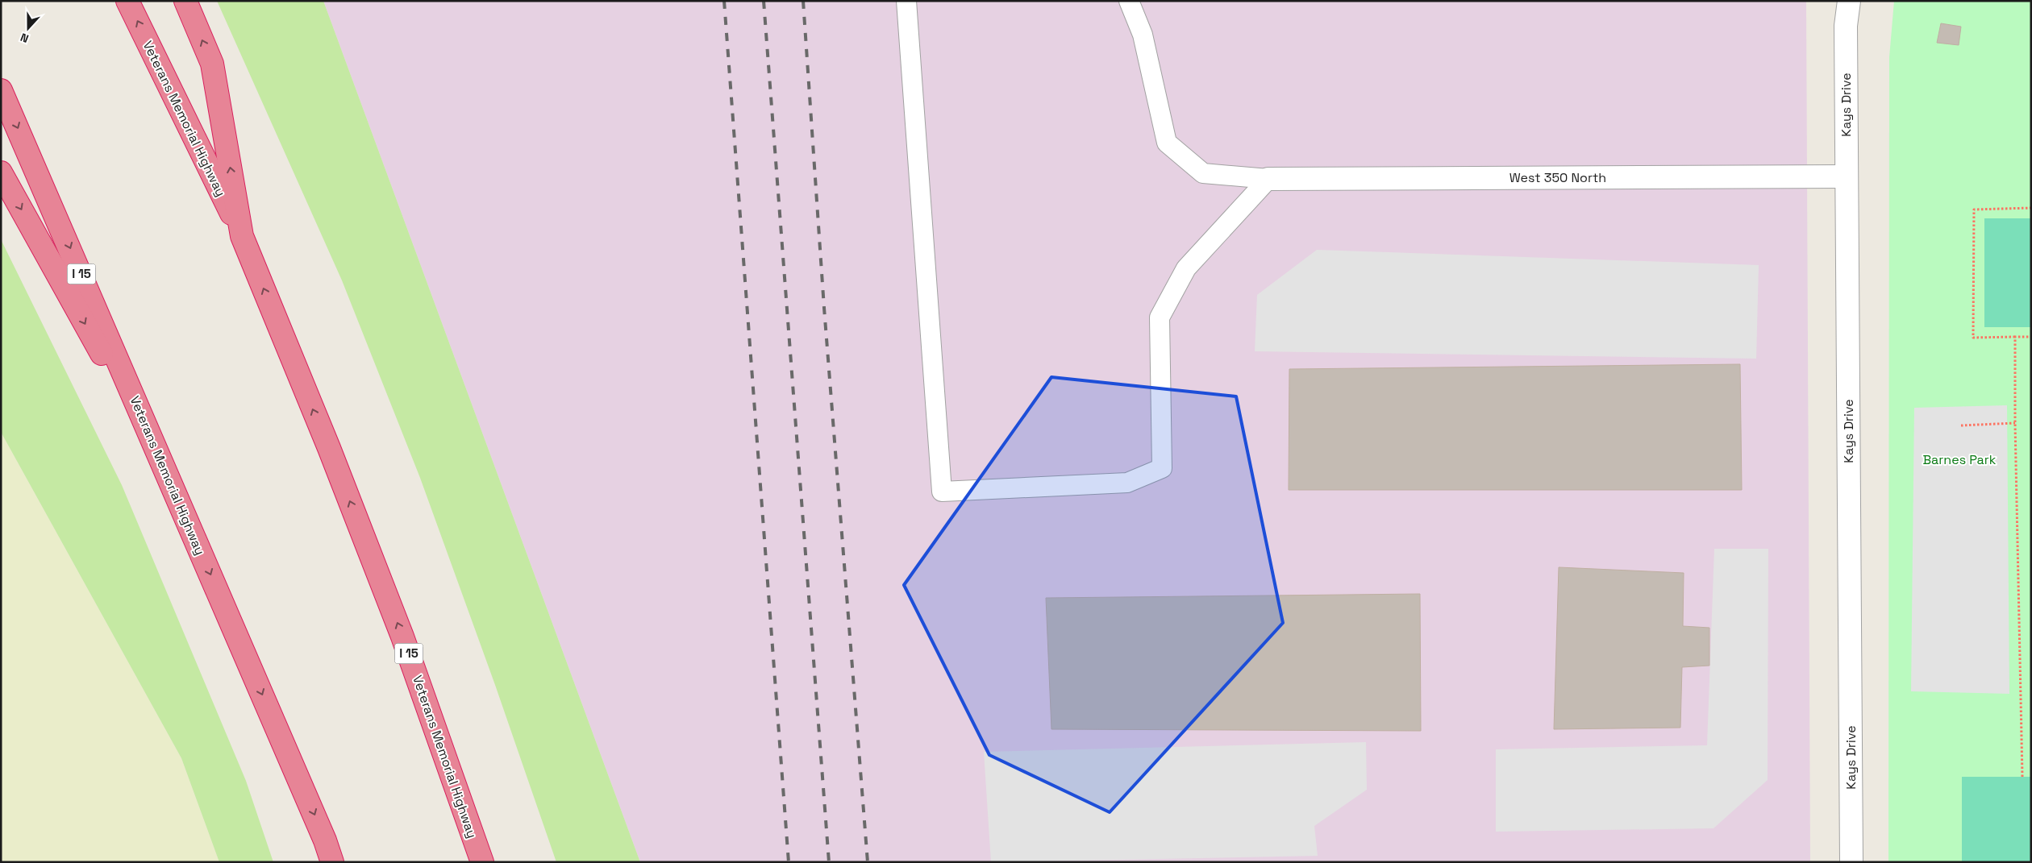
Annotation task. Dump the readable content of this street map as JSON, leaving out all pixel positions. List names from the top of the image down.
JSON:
{
  "streets": {
    "highway": ["Veterans Memorial Highway", "I 15"],
    "street": ["Kays Drive", "West 350 North"]
  },
  "crossings": [
    ["Kays Drive", "West 350 North"]
  ],
  "parks": ["Barnes Park"],
  "north": "bottom"
}
